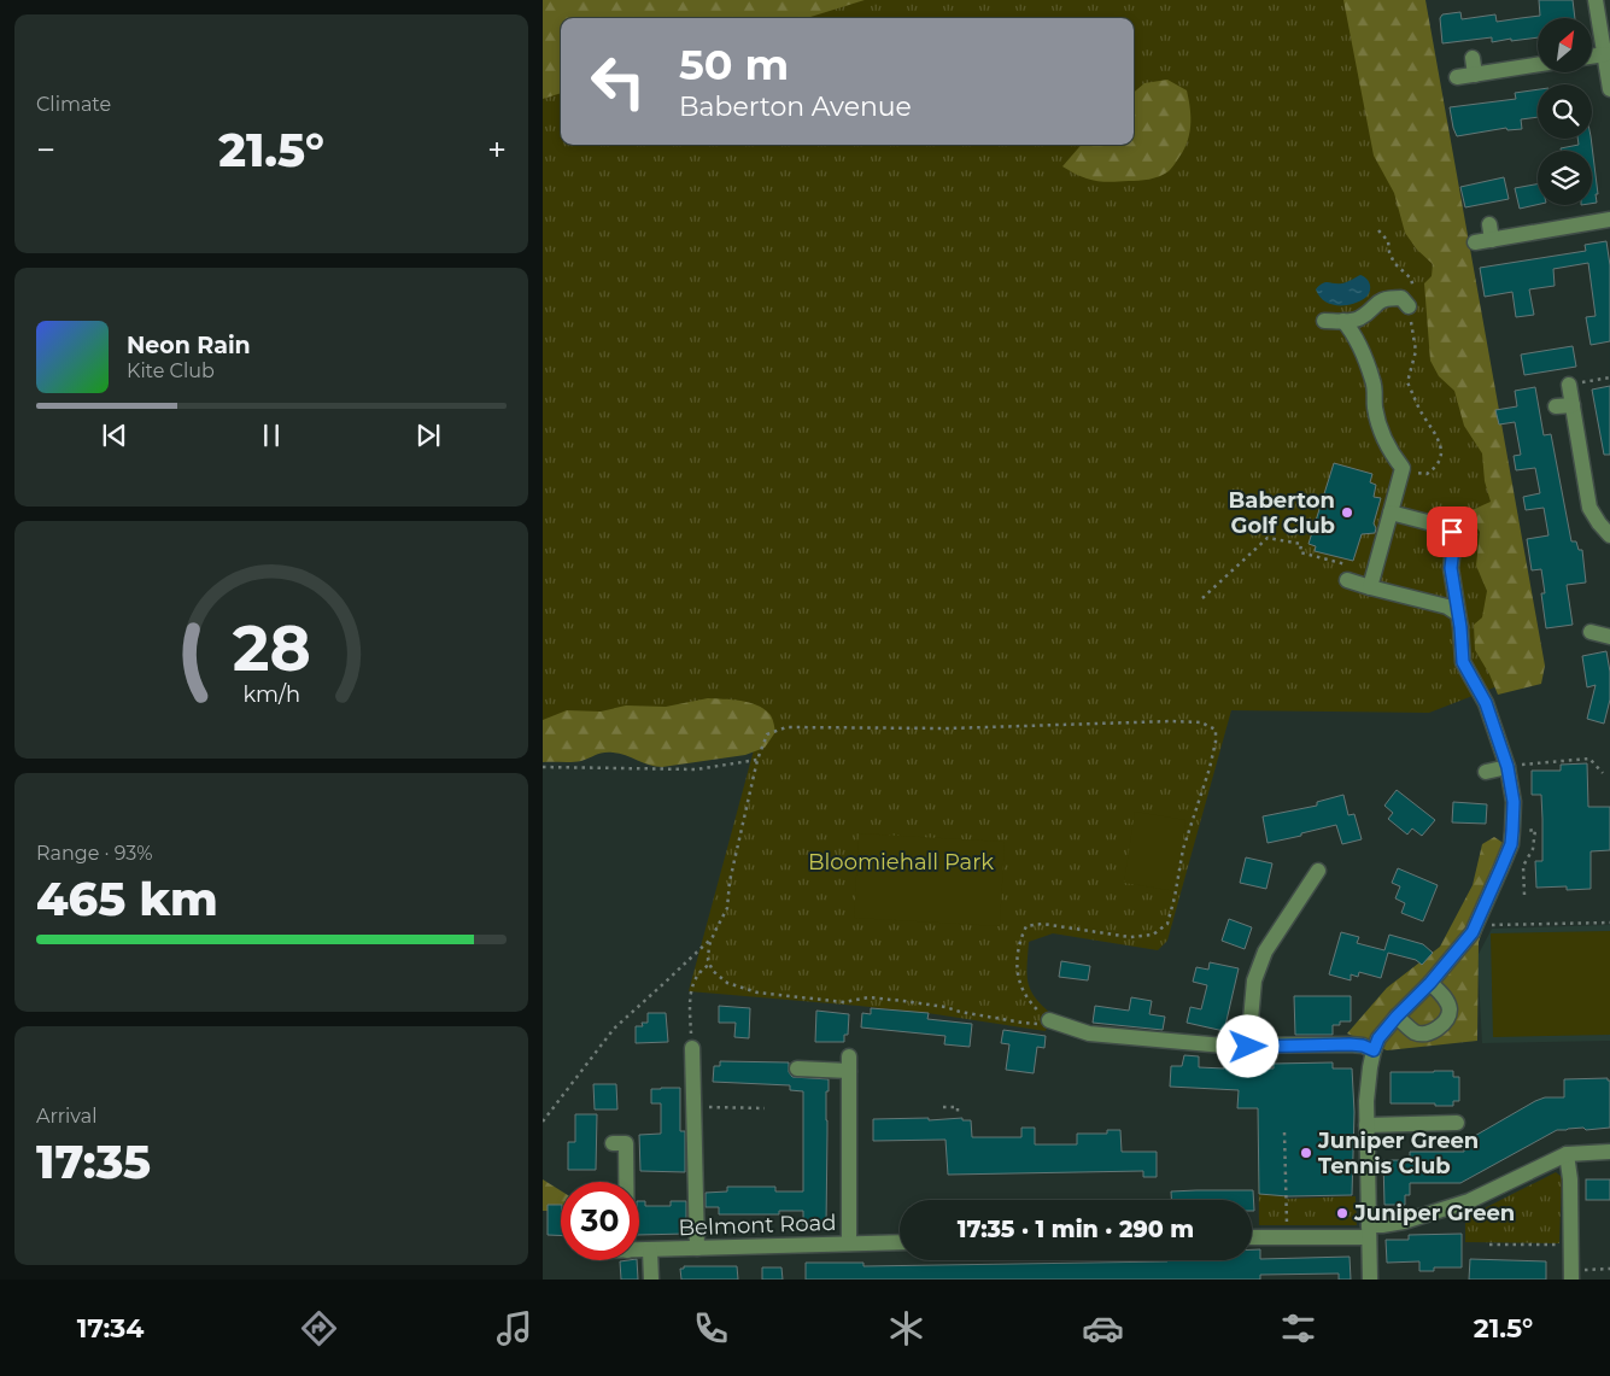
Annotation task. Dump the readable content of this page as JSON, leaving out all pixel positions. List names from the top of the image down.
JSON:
{
  "streets": {
    "street": ["Belmont Road"]
  },
  "parks": ["Bloomiehall Park"],
  "places": ["Baberton Golf Club", "Juniper Green Tennis Club", "Juniper Green"],
  "north": "top right",
  "page": {
    "tile": [
      "Climate",
      ["Range · 93%", "465 km"],
      ["Arrival", "17:35"]
    ],
    "turn": ["50 m", "Baberton Avenue"],
    "heat": ["−", "21.5°", "+"],
    "song": ["Neon Rain", "Kite Club"],
    "limit": "30",
    "trip": "17:35 · 1 min · 290 m",
    "tabs": ["17:34", "21.5°"],
    "gauge": ["28", "km/h"]
  }
}
